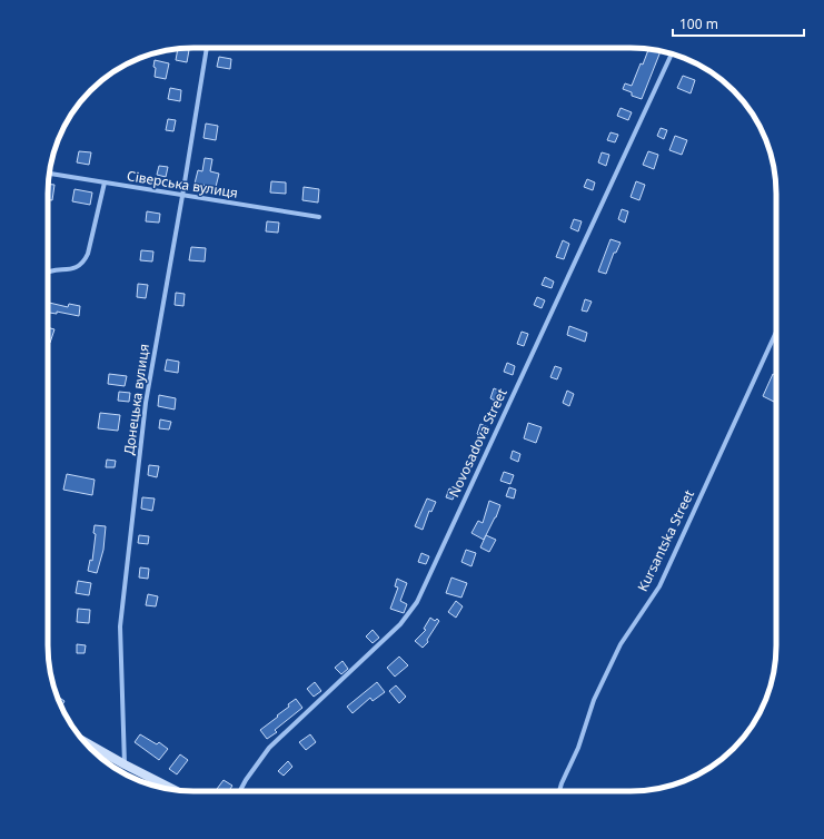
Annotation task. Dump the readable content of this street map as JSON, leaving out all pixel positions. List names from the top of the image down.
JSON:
{
  "streets": {
    "street": [
      "Сіверська вулиця",
      "Донецька вулиця",
      "Novosadova Street",
      "Kursantska Street"
    ]
  },
  "crossings": [
    ["Сіверська вулиця", "Донецька вулиця"]
  ],
  "scale_bar": "100 m"
}
